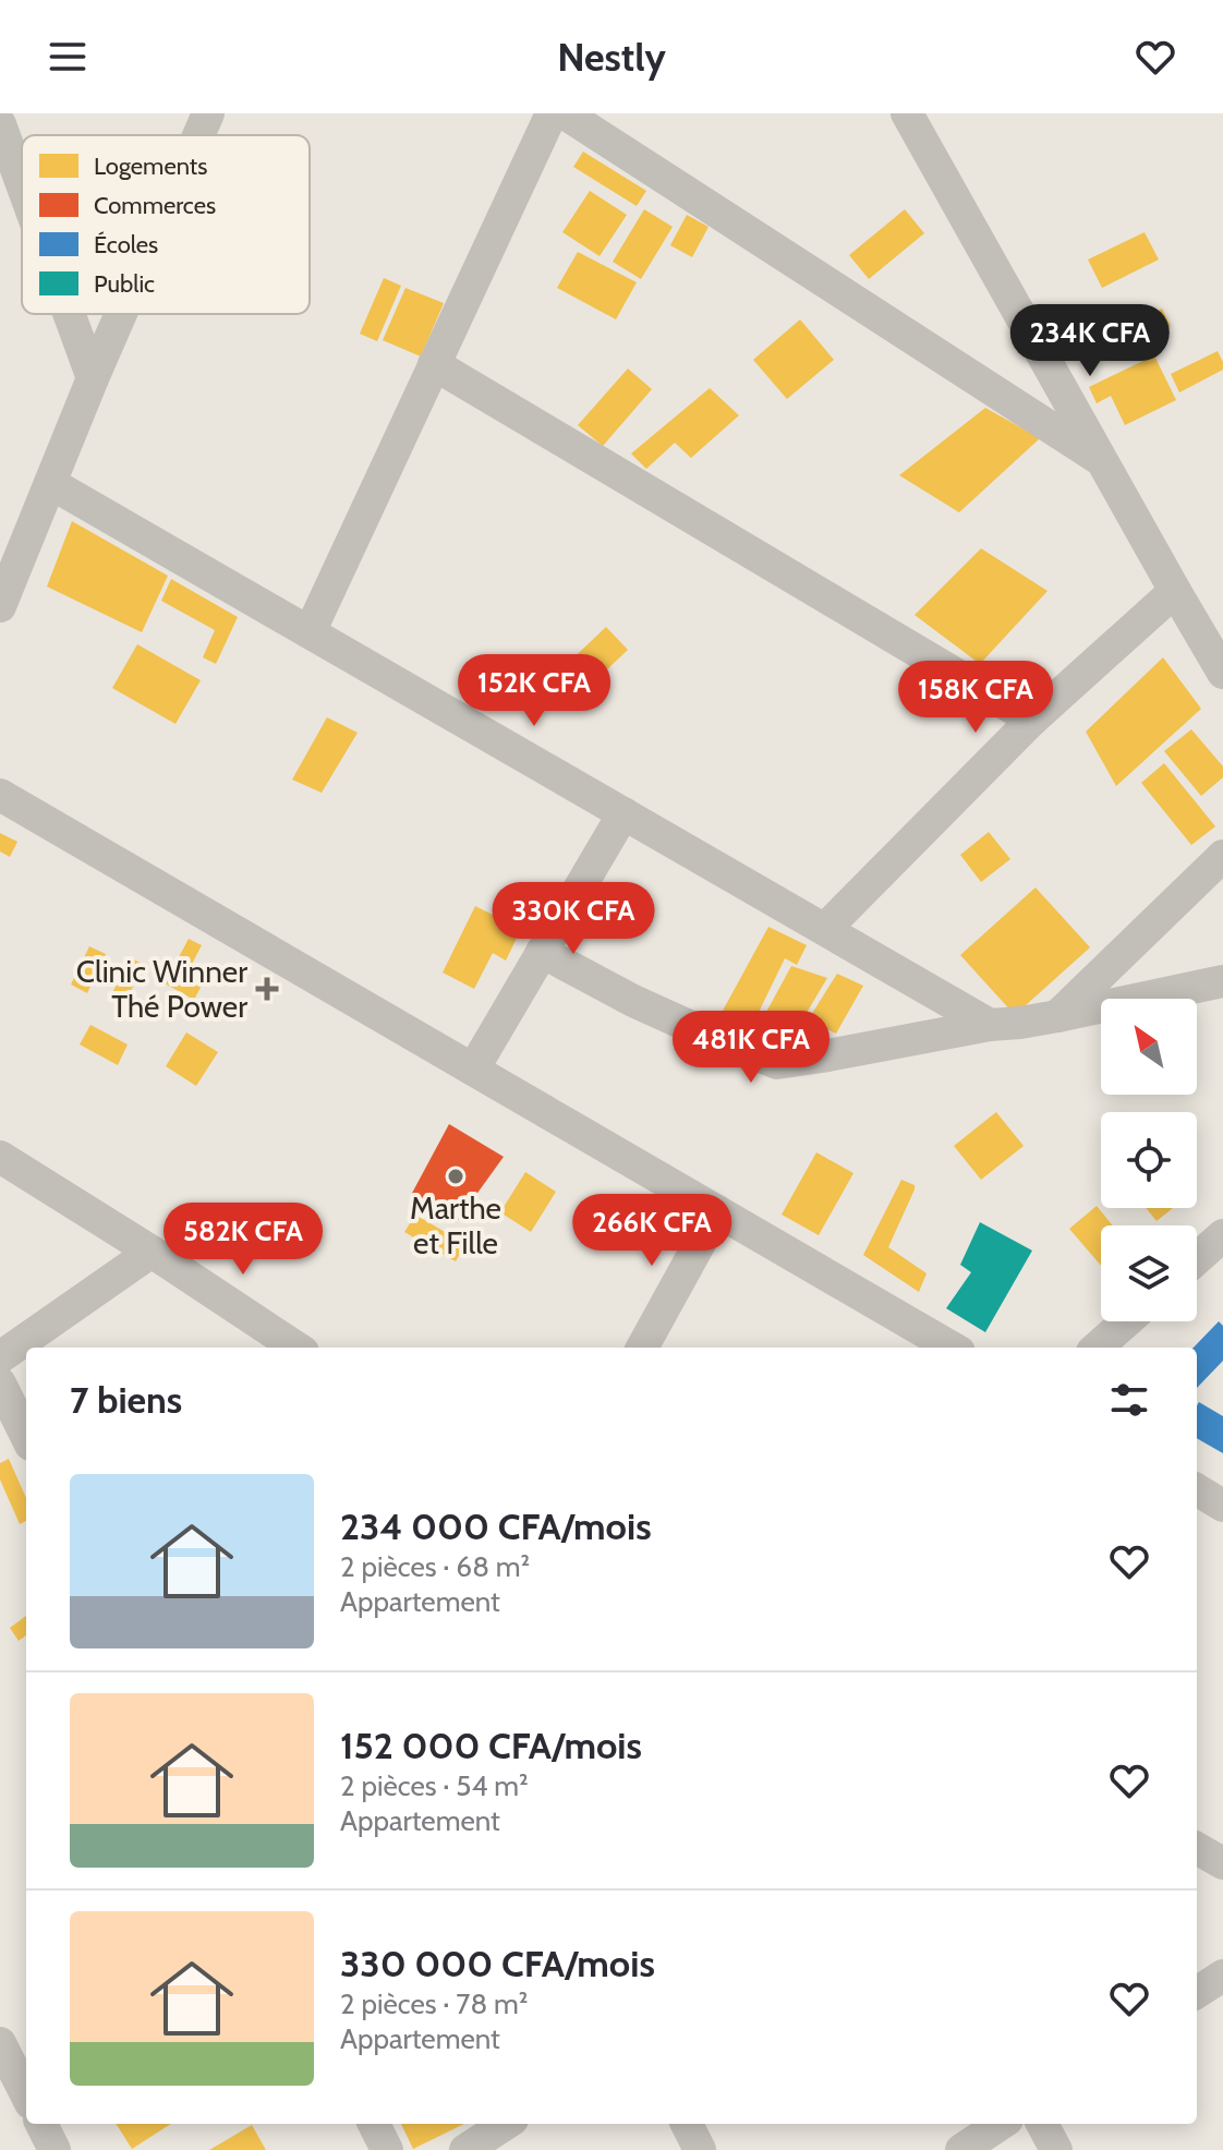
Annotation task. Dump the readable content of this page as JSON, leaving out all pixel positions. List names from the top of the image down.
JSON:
{
  "places": {
    "health": ["Clinic Winner Thé Power"],
    "other": ["Marthe et Fille"]
  },
  "legend": [
    "Logements",
    "Commerces",
    "Écoles",
    "Public"
  ],
  "north": "top left",
  "page": {
    "header": "Nestly",
    "price": [
      "234K CFA",
      "152K CFA",
      "158K CFA",
      "330K CFA",
      "481K CFA",
      "266K CFA",
      "582K CFA"
    ],
    "heading": "7 biens",
    "list": [
      {
        "name": "234 000 CFA/mois",
        "note": "2 pièces · 68 m² · Appartement"
      },
      {
        "name": "152 000 CFA/mois",
        "note": "2 pièces · 54 m² · Appartement"
      },
      {
        "name": "330 000 CFA/mois",
        "note": "2 pièces · 78 m² · Appartement"
      }
    ]
  }
}
